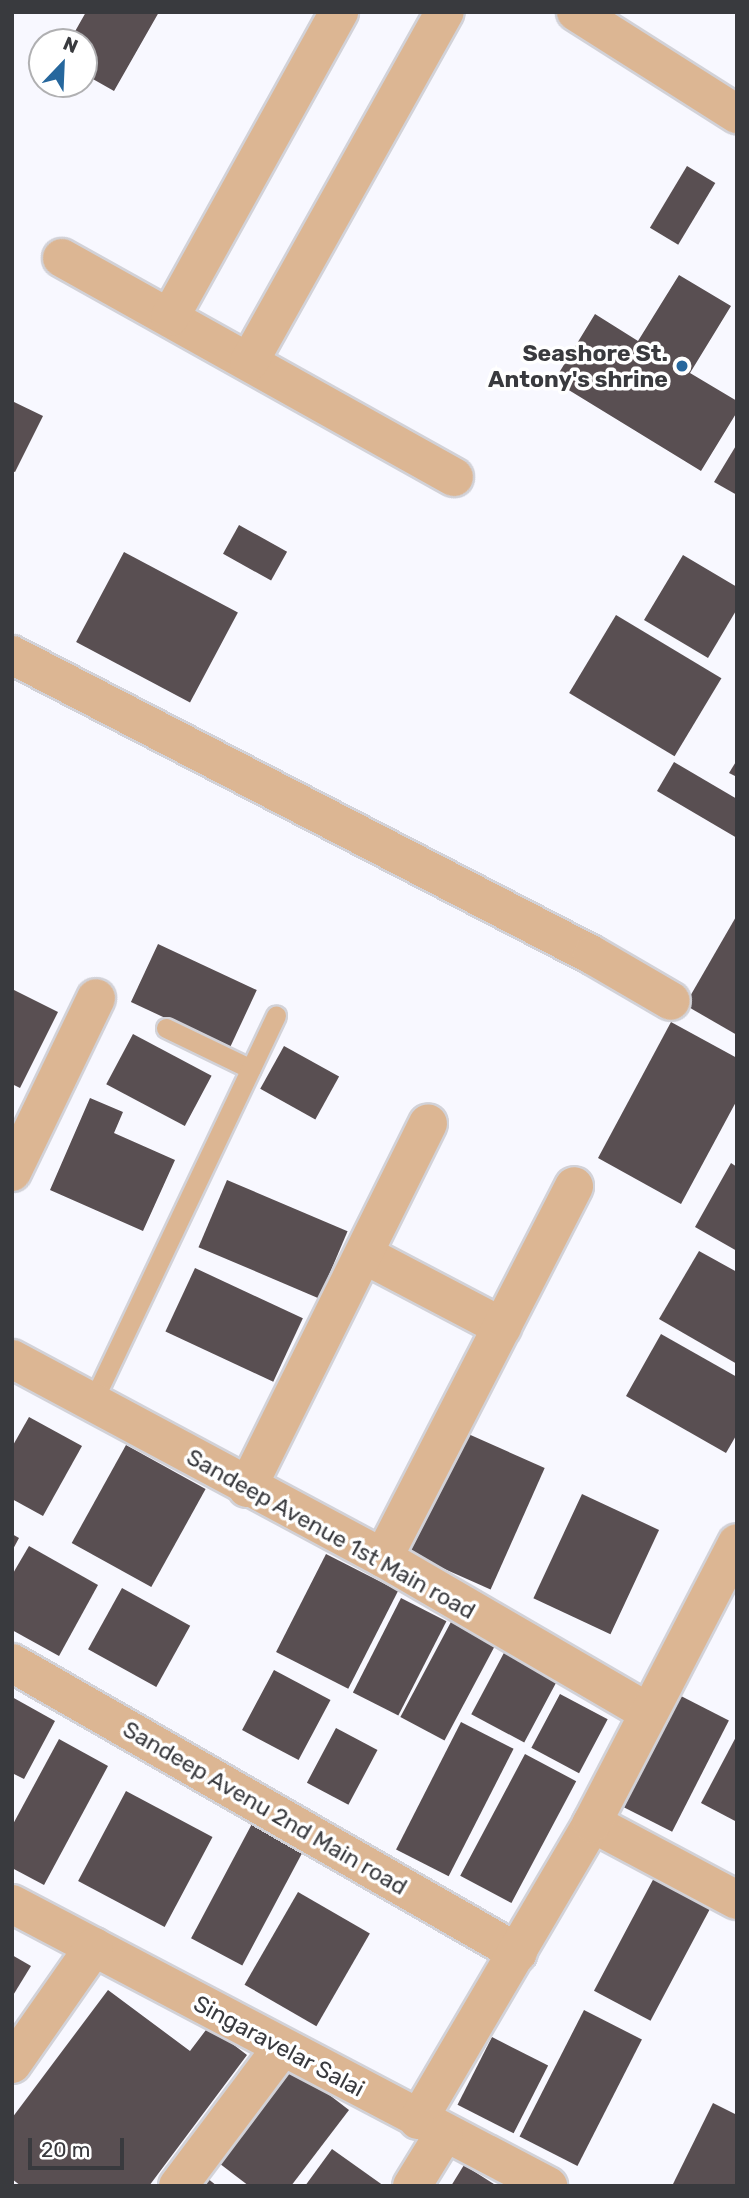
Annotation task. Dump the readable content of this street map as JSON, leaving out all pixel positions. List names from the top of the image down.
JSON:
{
  "streets": {
    "street": ["Sandeep Avenue 1st Main road", "Sandeep Avenu 2nd Main road", "Singaravelar Salai"]
  },
  "places": ["Seashore St. Antony's shrine"],
  "scale_bar": "20 m",
  "north": "top right"
}
